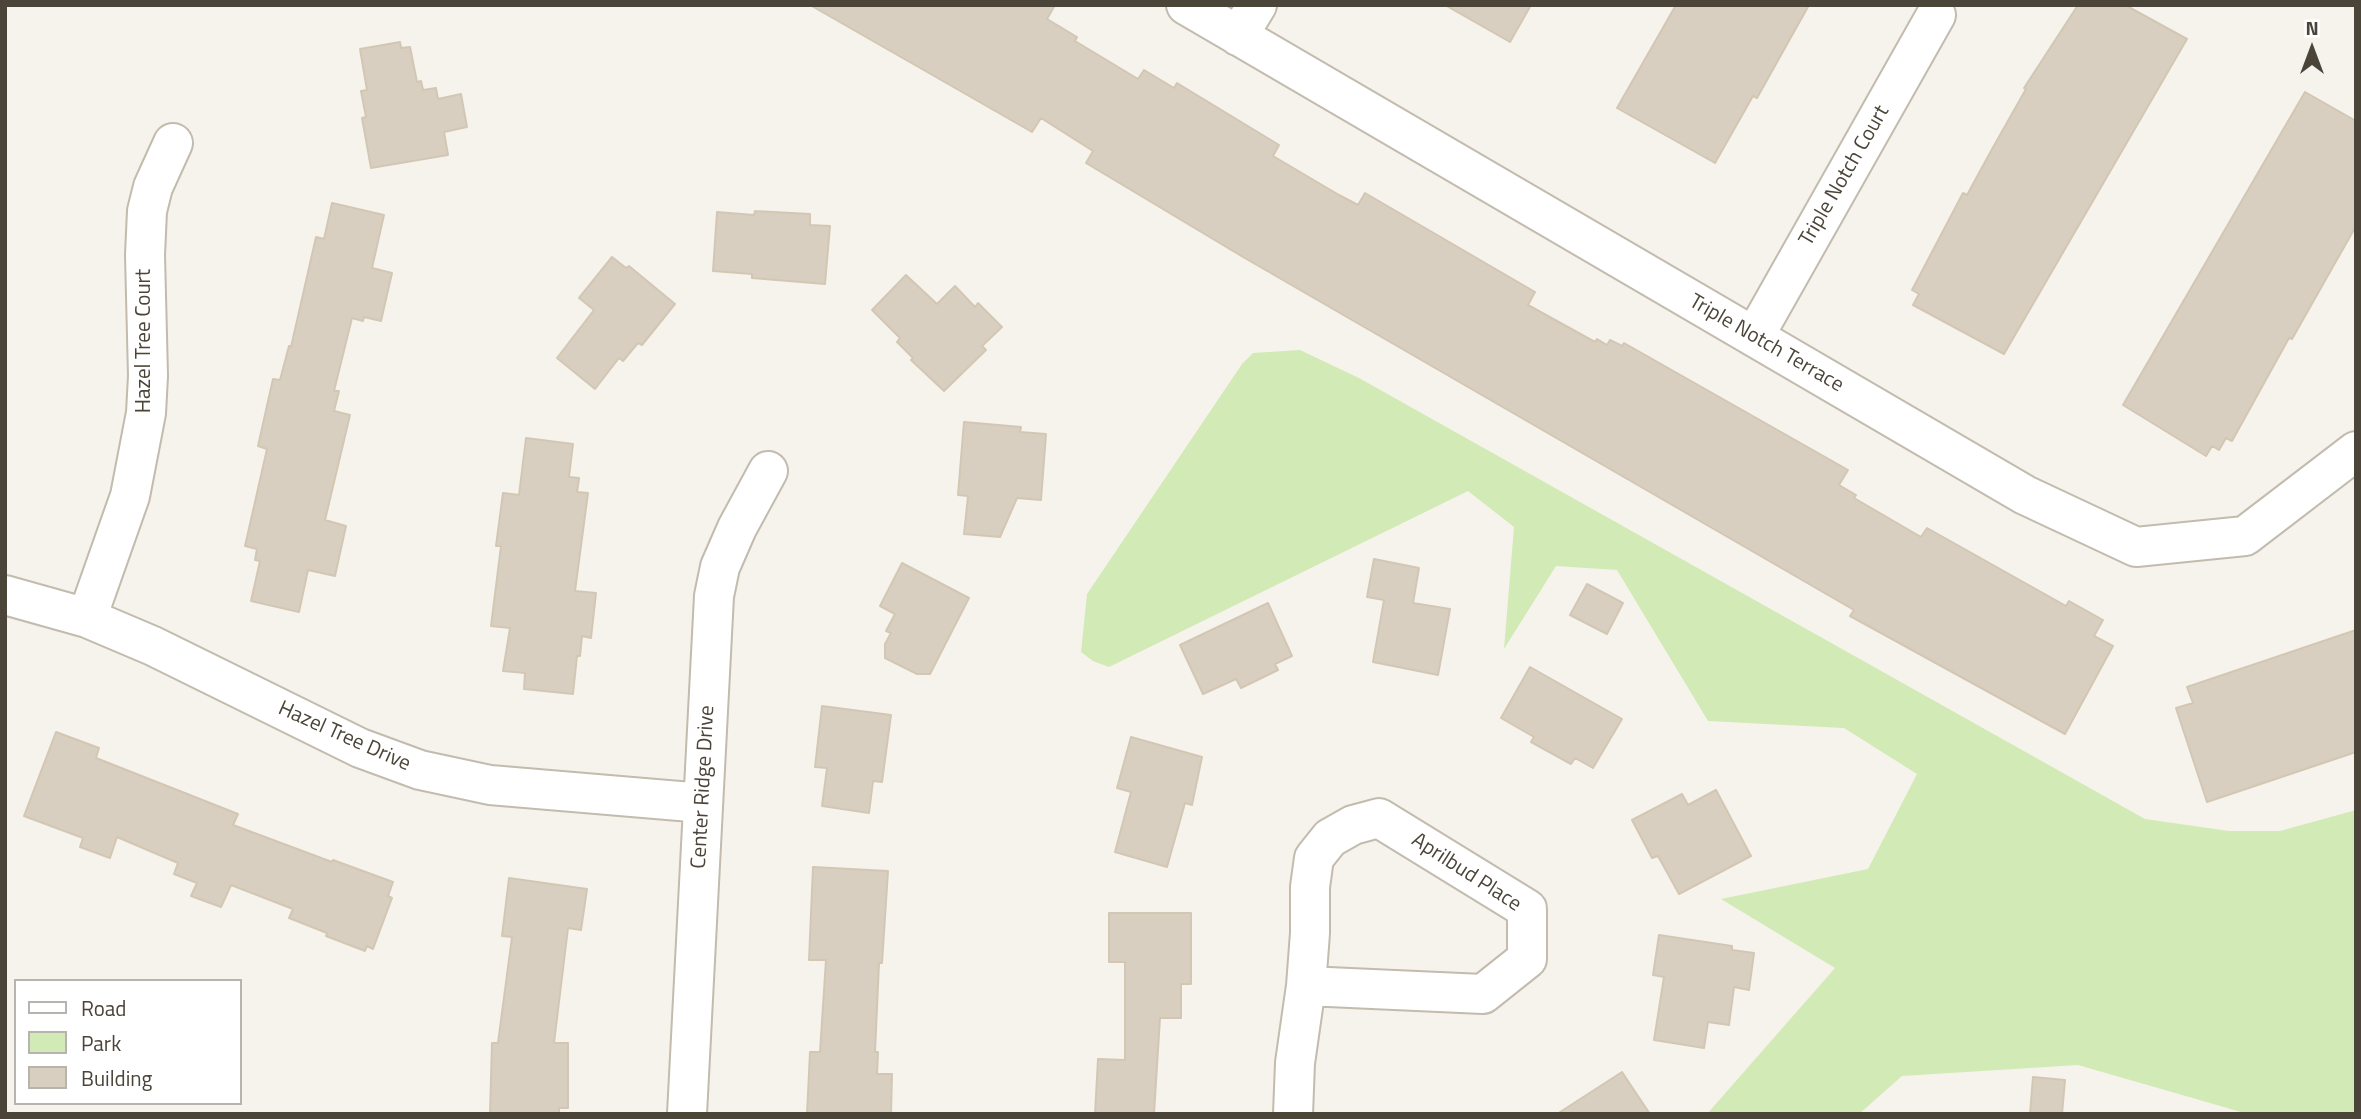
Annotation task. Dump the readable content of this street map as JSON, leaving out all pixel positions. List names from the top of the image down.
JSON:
{
  "streets": {
    "street": [
      "Triple Notch Court",
      "Hazel Tree Court",
      "Triple Notch Terrace",
      "Hazel Tree Drive",
      "Center Ridge Drive",
      "Aprilbud Place"
    ]
  },
  "crossings": [
    ["Triple Notch Court", "Triple Notch Terrace"],
    ["Hazel Tree Court", "Hazel Tree Drive"],
    ["Hazel Tree Drive", "Center Ridge Drive"]
  ],
  "legend": ["Road", "Park", "Building"],
  "north": "top"
}
